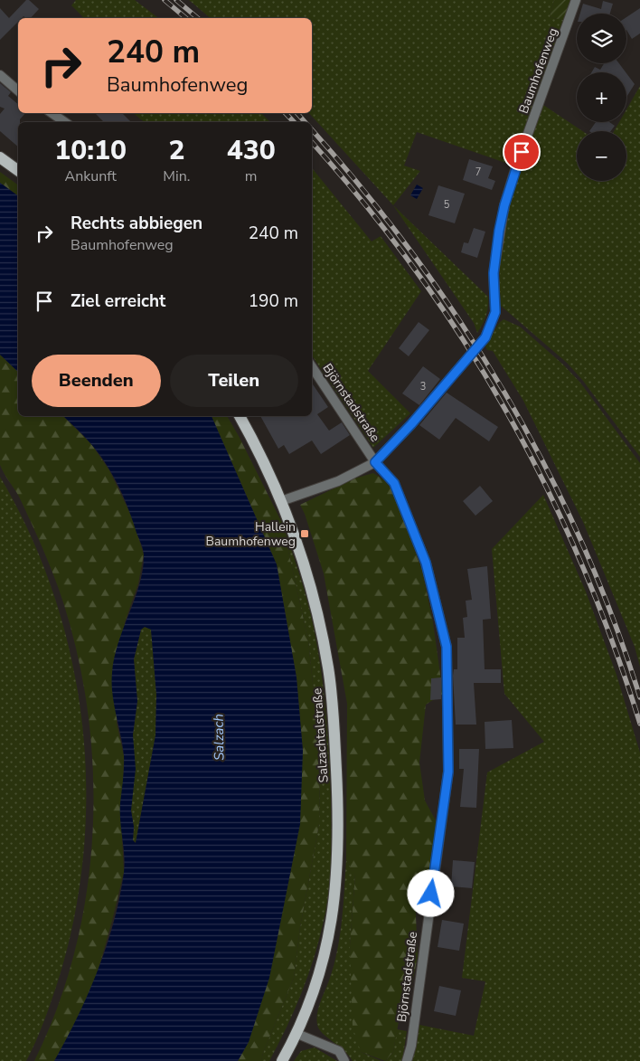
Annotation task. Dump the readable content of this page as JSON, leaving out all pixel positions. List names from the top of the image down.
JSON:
{
  "streets": {
    "main road": ["Salzachtalstraße"],
    "street": ["Baumhofenweg", "Björnstadstraße"]
  },
  "crossings": [
    ["Baumhofenweg", "Björnstadstraße"],
    ["Baumhofenweg", "Salzachtalstraße"]
  ],
  "water": ["Salzach"],
  "places": {
    "transit": ["Hallein Baumhofenweg"]
  },
  "house_numbers": ["7", "5", "3"],
  "page": {
    "map_buttons": ["+", "−"],
    "turn": ["240 m", "Baumhofenweg"],
    "eta": [
      "10:10",
      "Ankunft",
      "2",
      "Min.",
      "430",
      "m"
    ],
    "list": [
      {
        "name": "Rechts abbiegen",
        "note": "Baumhofenweg",
        "value": "240 m"
      },
      {
        "name": "Ziel erreicht",
        "value": "190 m"
      }
    ],
    "buttons": ["Beenden", "Teilen"]
  }
}
